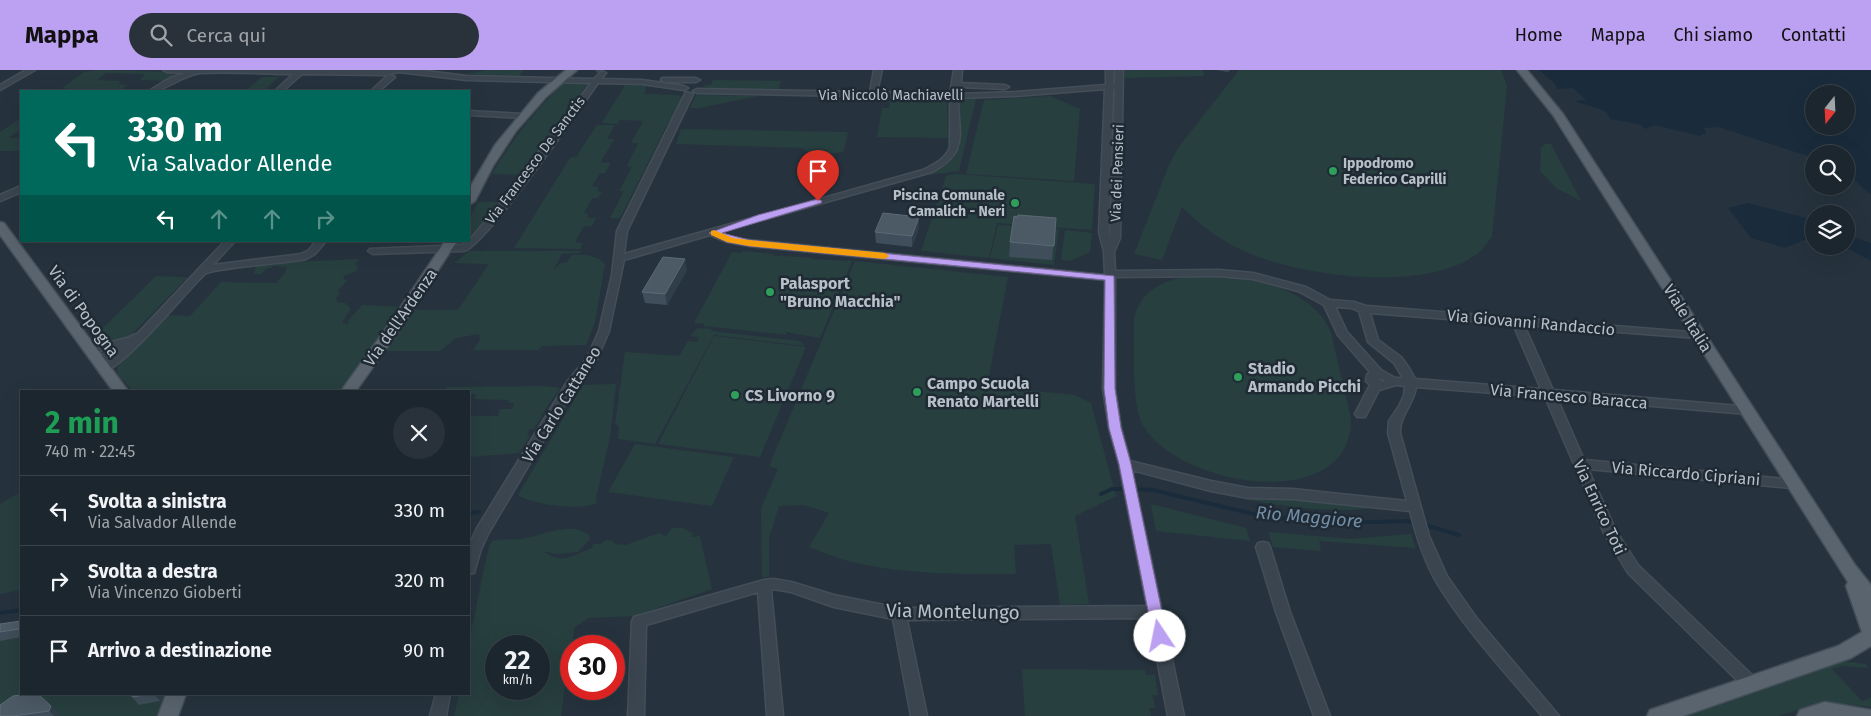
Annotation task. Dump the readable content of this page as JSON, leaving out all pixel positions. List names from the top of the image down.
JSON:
{
  "streets": {
    "main road": ["Via di Popogna", "Via dell'Ardenza", "Viale Italia"],
    "street": [
      "Via Niccolò Machiavelli",
      "Via Francesco De Sanctis",
      "Via dei Pensieri",
      "Via Giovanni Randaccio",
      "Via Francesco Baracca",
      "Via Carlo Cattaneo",
      "Via Riccardo Cipriani",
      "Via Enrico Toti",
      "Via Montelungo"
    ]
  },
  "crossings": [
    ["Via Niccolò Machiavelli", "Via Francesco De Sanctis"],
    ["Via Niccolò Machiavelli", "Via dei Pensieri"],
    ["Via Niccolò Machiavelli", "Via Carlo Cattaneo"],
    ["Via Francesco De Sanctis", "Via dell'Ardenza"],
    ["Via dei Pensieri", "Via Montelungo"],
    ["Viale Italia", "Via Giovanni Randaccio"],
    ["Viale Italia", "Via Francesco Baracca"],
    ["Viale Italia", "Via Riccardo Cipriani"],
    ["Via Giovanni Randaccio", "Via Enrico Toti"],
    ["Via Francesco Baracca", "Via Enrico Toti"],
    ["Via Riccardo Cipriani", "Via Enrico Toti"]
  ],
  "water": ["Rio Maggiore"],
  "places": [
    "Ippodromo Federico Caprilli",
    "Piscina Comunale Camalich - Neri",
    "Palasport \"Bruno Macchia\"",
    "Stadio Armando Picchi",
    "Campo Scuola Renato Martelli",
    "CS Livorno 9"
  ],
  "north": "bottom",
  "page": {
    "header": "Mappa",
    "search": "Cerca qui",
    "nav": [
      "Home",
      "Mappa",
      "Chi siamo",
      "Contatti"
    ],
    "turn": ["330 m", "Via Salvador Allende"],
    "heading": ["2 min", "740 m · 22:45"],
    "list": [
      {
        "name": "Svolta a sinistra",
        "note": "Via Salvador Allende",
        "value": "330 m"
      },
      {
        "name": "Svolta a destra",
        "note": "Via Vincenzo Gioberti",
        "value": "320 m"
      },
      {
        "name": "Arrivo a destinazione",
        "value": "90 m"
      }
    ],
    "speed": "22 km/h",
    "limit": "30"
  }
}
